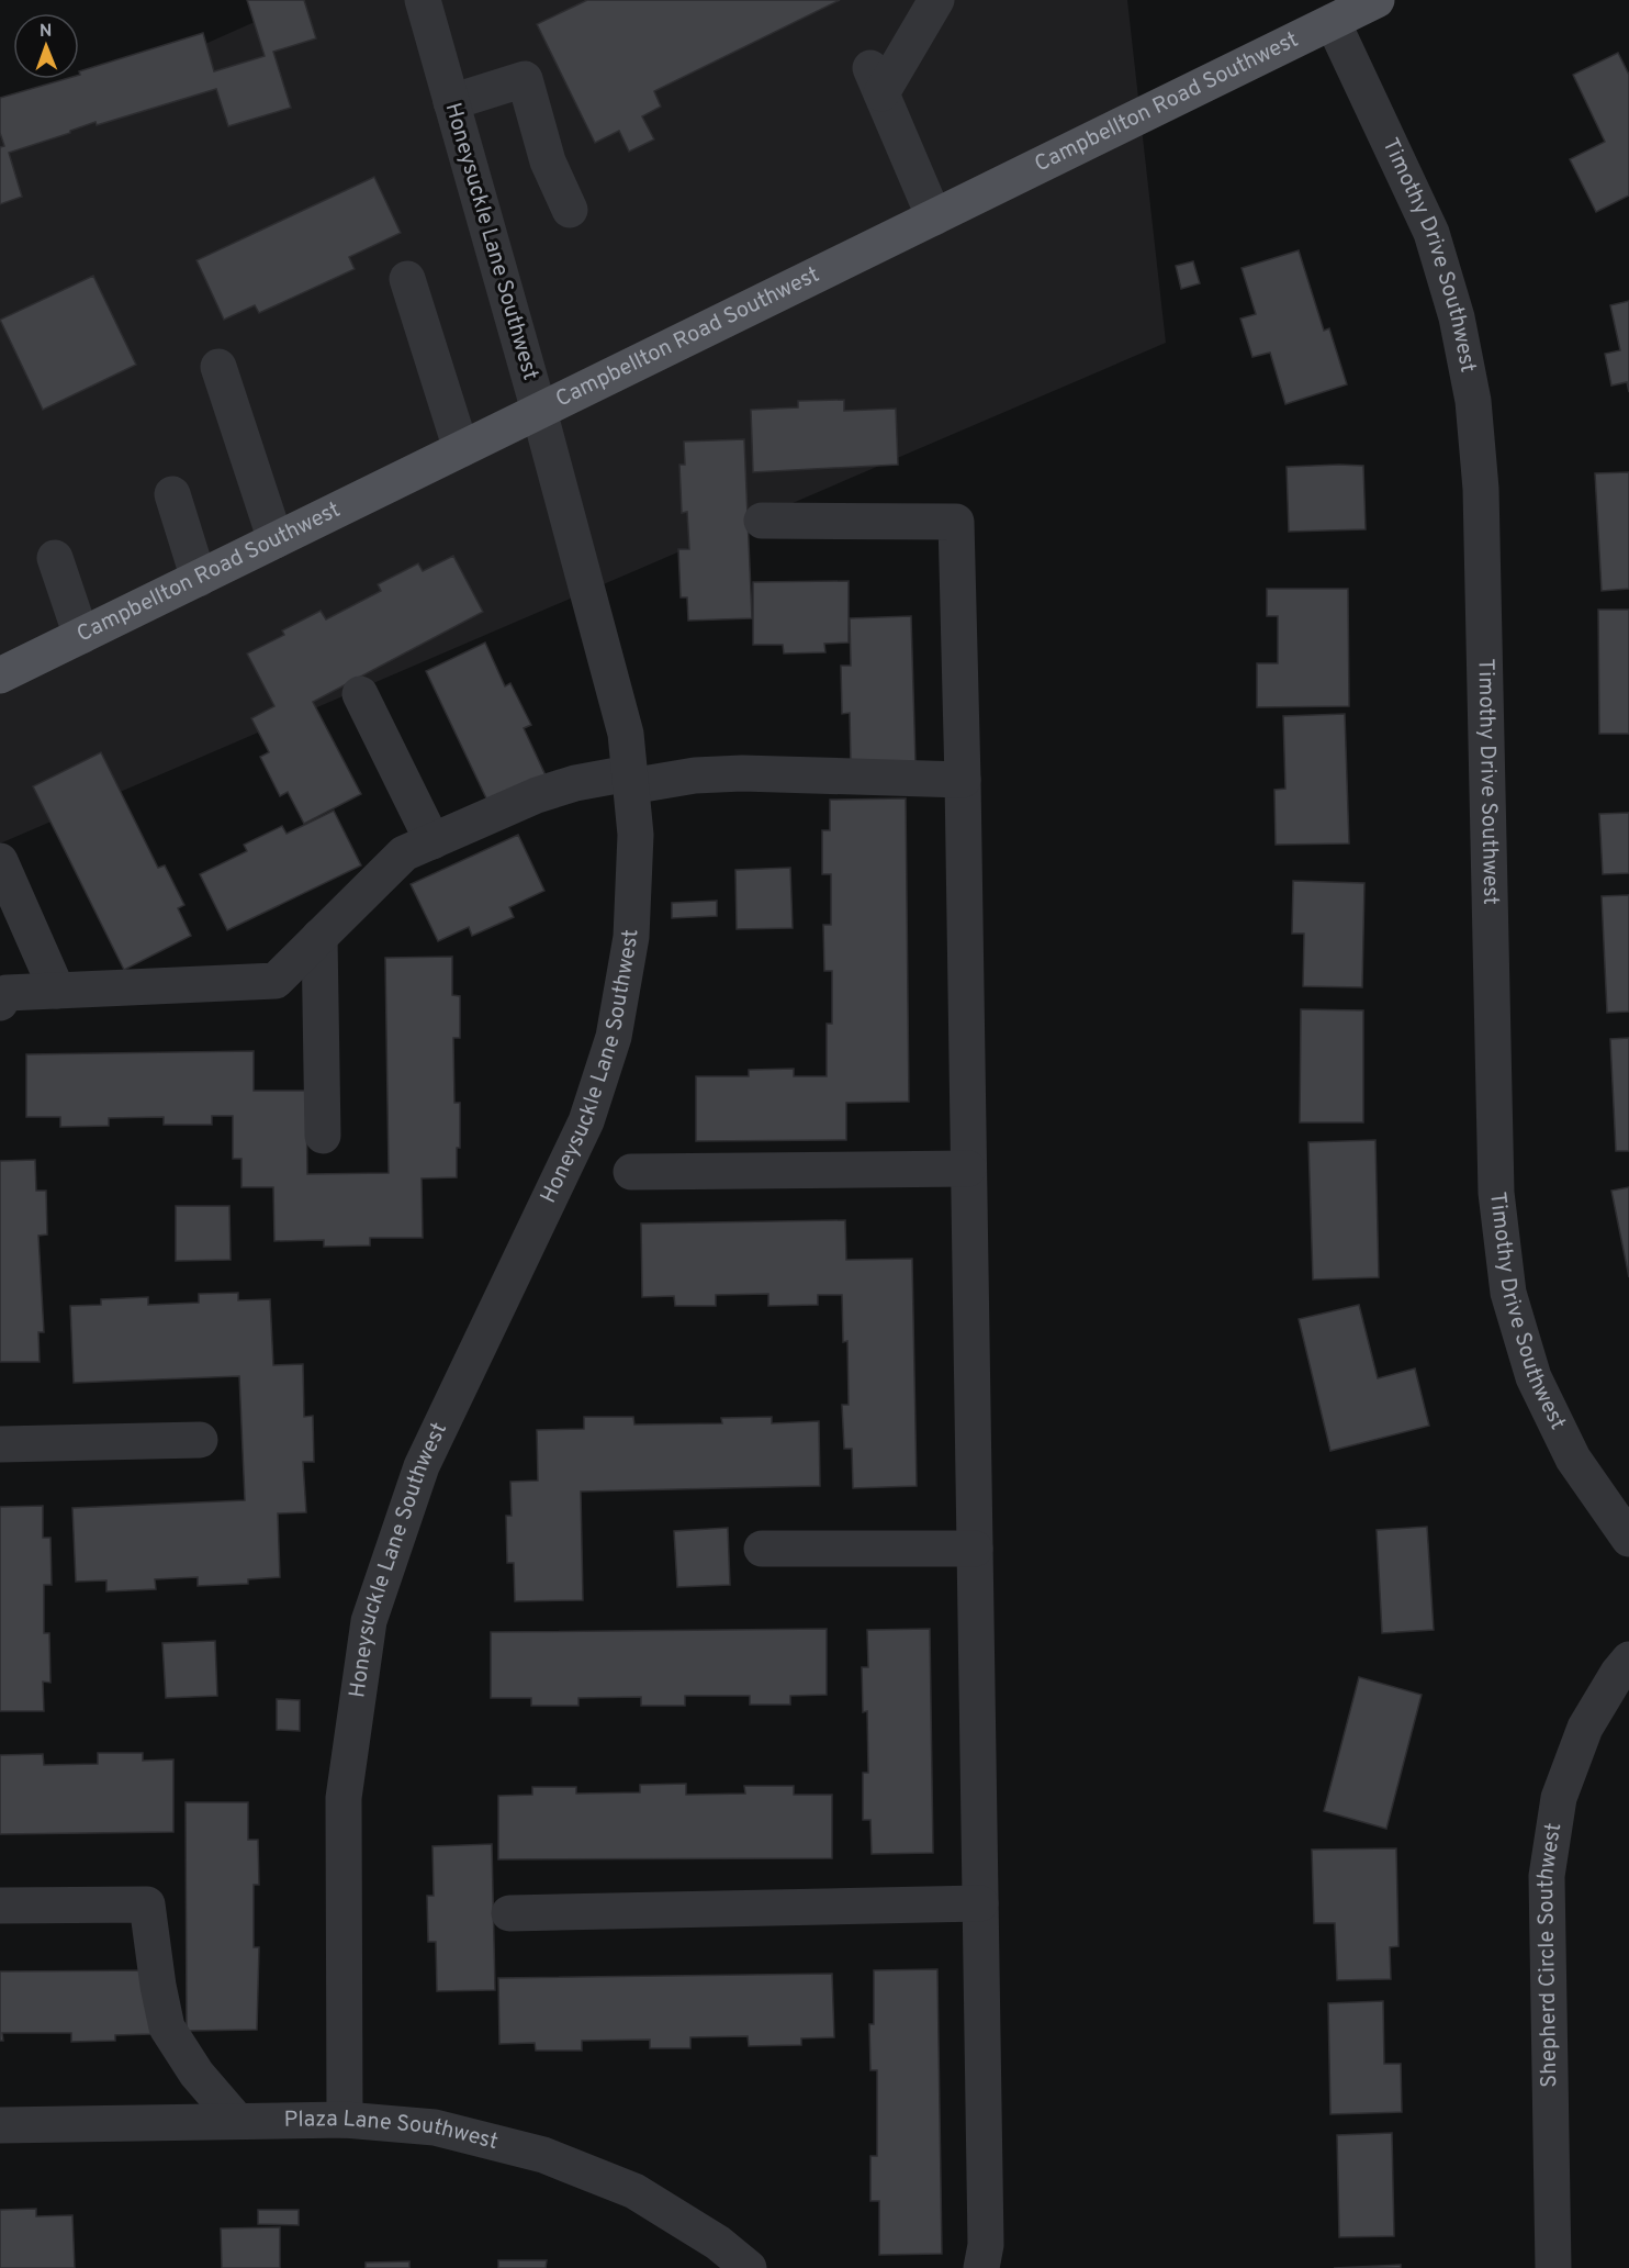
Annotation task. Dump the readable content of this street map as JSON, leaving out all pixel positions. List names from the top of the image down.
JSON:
{
  "streets": {
    "main road": ["Campbellton Road Southwest"],
    "street": [
      "Honeysuckle Lane Southwest",
      "Timothy Drive Southwest",
      "Shepherd Circle Southwest",
      "Plaza Lane Southwest"
    ]
  },
  "crossings": [
    ["Campbellton Road Southwest", "Honeysuckle Lane Southwest"],
    ["Campbellton Road Southwest", "Timothy Drive Southwest"],
    ["Honeysuckle Lane Southwest", "Plaza Lane Southwest"]
  ],
  "north": "top"
}
